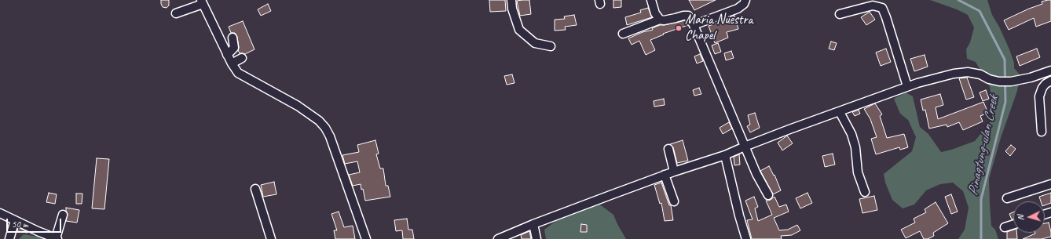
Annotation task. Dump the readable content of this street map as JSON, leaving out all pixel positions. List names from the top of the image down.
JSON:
{
  "water": ["Pinagtung-ulan Creek"],
  "places": ["Maria Nuestra Chapel"],
  "scale_bar": "50 m",
  "north": "left"
}
